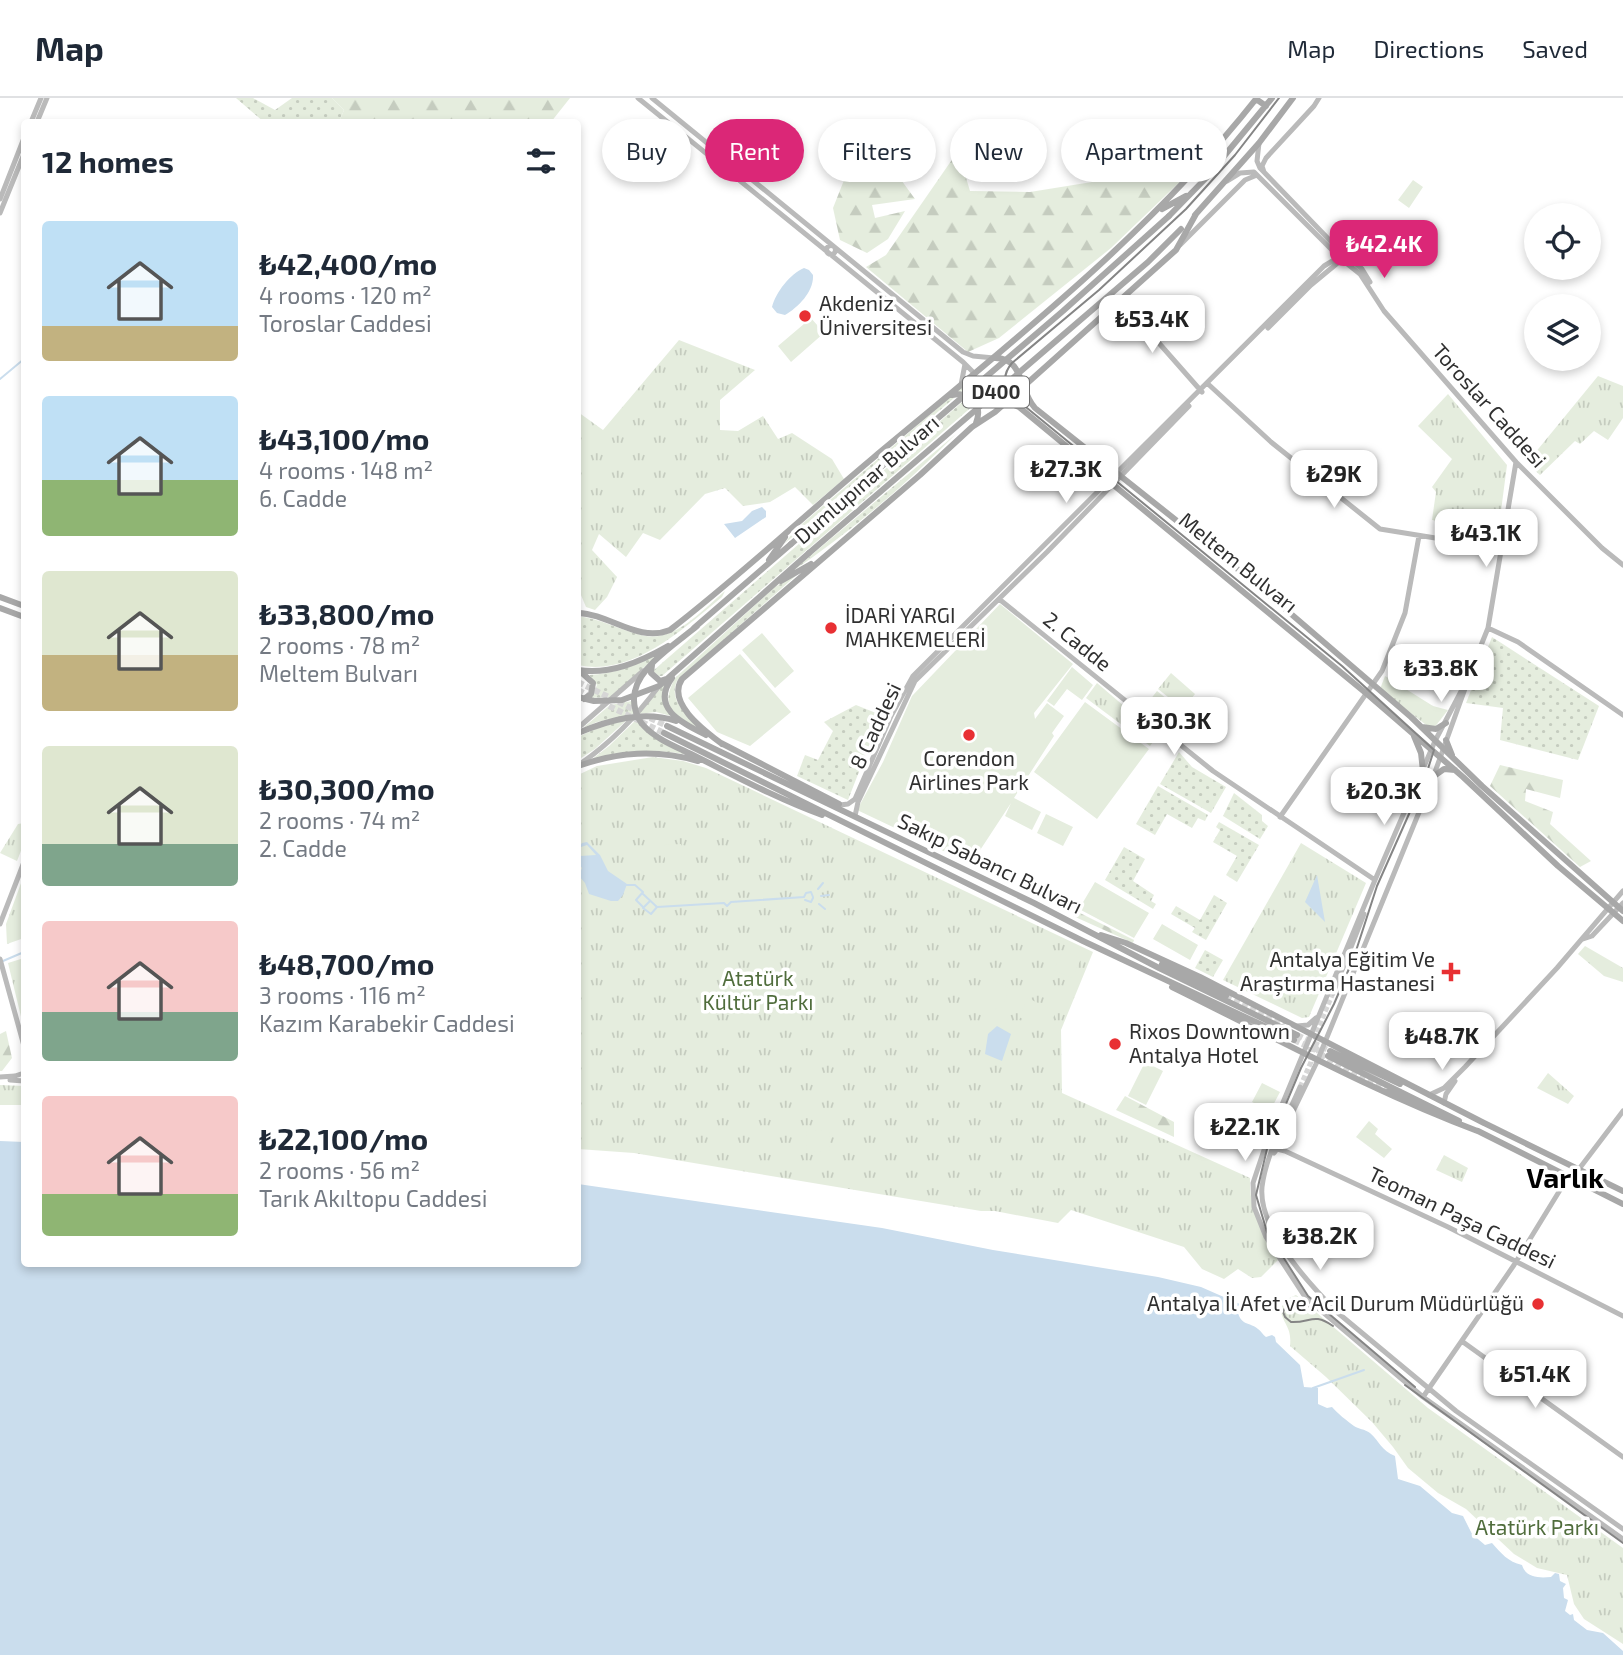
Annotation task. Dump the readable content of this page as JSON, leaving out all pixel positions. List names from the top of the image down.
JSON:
{
  "streets": {
    "main road": [
      "D400",
      "Toroslar Caddesi",
      "Dumlupınar Bulvarı",
      "Meltem Bulvarı",
      "2. Cadde",
      "8 Caddesi",
      "Sakıp Sabancı Bulvarı",
      "Teoman Paşa Caddesi"
    ]
  },
  "crossings": [
    ["Meltem Bulvarı", "8 Caddesi"],
    ["2. Cadde", "8 Caddesi"],
    ["8 Caddesi", "Sakıp Sabancı Bulvarı"]
  ],
  "districts": ["Varlık"],
  "parks": ["Atatürk Kültür Parkı", "Atatürk Parkı"],
  "places": {
    "other": [
      "Akdeniz Üniversitesi",
      "İDARİ YARGI MAHKEMELERİ",
      "Corendon Airlines Park",
      "Rixos Downtown Antalya Hotel",
      "Antalya İl Afet ve Acil Durum Müdürlüğü"
    ],
    "health": ["Antalya Eğitim Ve Araştırma Hastanesi"]
  },
  "page": {
    "header": "Map",
    "nav": ["Map", "Directions", "Saved"],
    "chip": [
      "Buy",
      "Rent",
      "Filters",
      "New",
      "Apartment"
    ],
    "heading": "12 homes",
    "list": [
      {
        "name": "₺42,400/mo",
        "note": "4 rooms · 120 m² · Toroslar Caddesi"
      },
      {
        "name": "₺43,100/mo",
        "note": "4 rooms · 148 m² · 6. Cadde"
      },
      {
        "name": "₺33,800/mo",
        "note": "2 rooms · 78 m² · Meltem Bulvarı"
      },
      {
        "name": "₺30,300/mo",
        "note": "2 rooms · 74 m² · 2. Cadde"
      },
      {
        "name": "₺48,700/mo",
        "note": "3 rooms · 116 m² · Kazım Karabekir Caddesi"
      },
      {
        "name": "₺22,100/mo",
        "note": "2 rooms · 56 m² · Tarık Akıltopu Caddesi"
      }
    ],
    "price": [
      "₺42.4K",
      "₺53.4K",
      "₺27.3K",
      "₺29K",
      "₺43.1K",
      "₺33.8K",
      "₺30.3K",
      "₺20.3K",
      "₺48.7K",
      "₺22.1K",
      "₺38.2K",
      "₺51.4K"
    ]
  }
}
